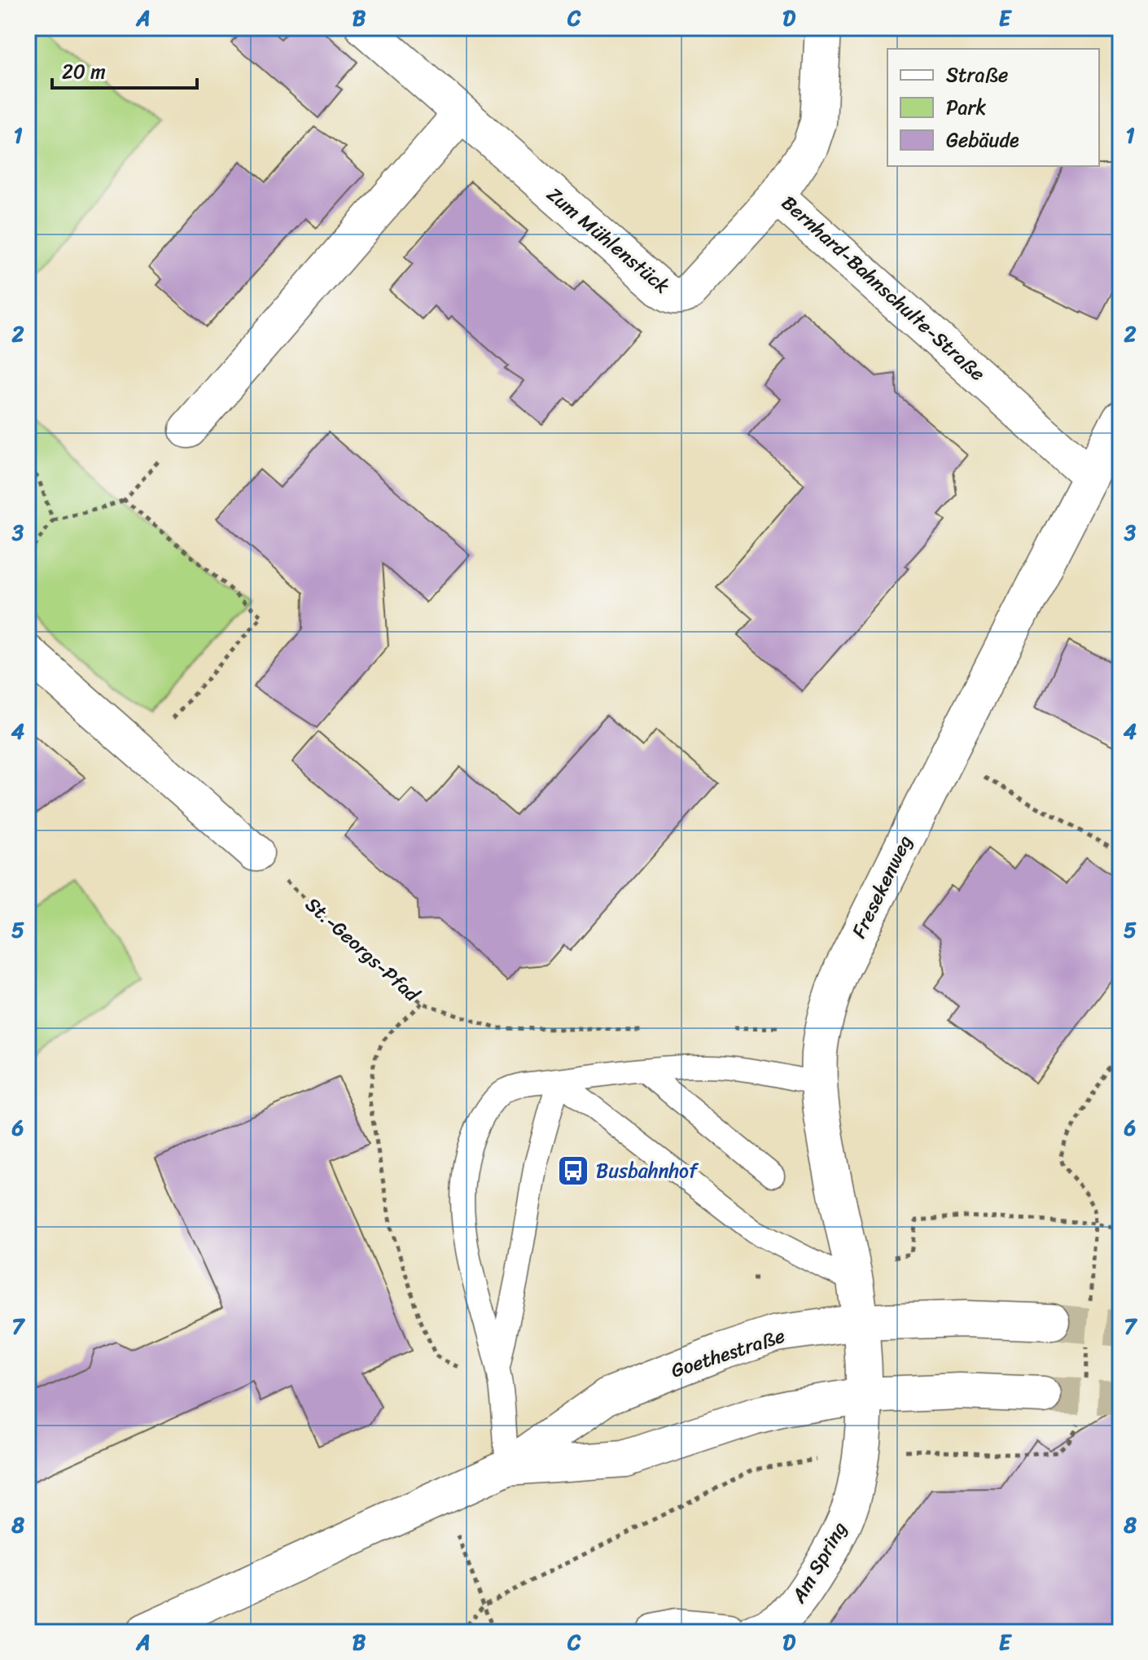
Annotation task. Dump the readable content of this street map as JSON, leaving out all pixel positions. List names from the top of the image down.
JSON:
{
  "streets": {
    "street": [
      "Zum Mühlenstück",
      "Bernhard-Bahnschulte-Straße",
      "Fresekenweg",
      "Goethestraße",
      "Am Spring"
    ],
    "path": ["St.-Georgs-Pfad"]
  },
  "crossings": [
    ["Zum Mühlenstück", "Bernhard-Bahnschulte-Straße"],
    ["Bernhard-Bahnschulte-Straße", "Fresekenweg"],
    ["Fresekenweg", "Goethestraße"],
    ["Fresekenweg", "Am Spring"],
    ["Goethestraße", "Am Spring"]
  ],
  "places": {
    "bus stop": ["Busbahnhof"]
  },
  "legend": ["Straße", "Park", "Gebäude"],
  "scale_bar": "20 m",
  "grid": {
    "columns": [
      "A",
      "B",
      "C",
      "D",
      "E"
    ],
    "rows": [
      "1",
      "2",
      "3",
      "4",
      "5",
      "6",
      "7",
      "8"
    ]
  }
}
